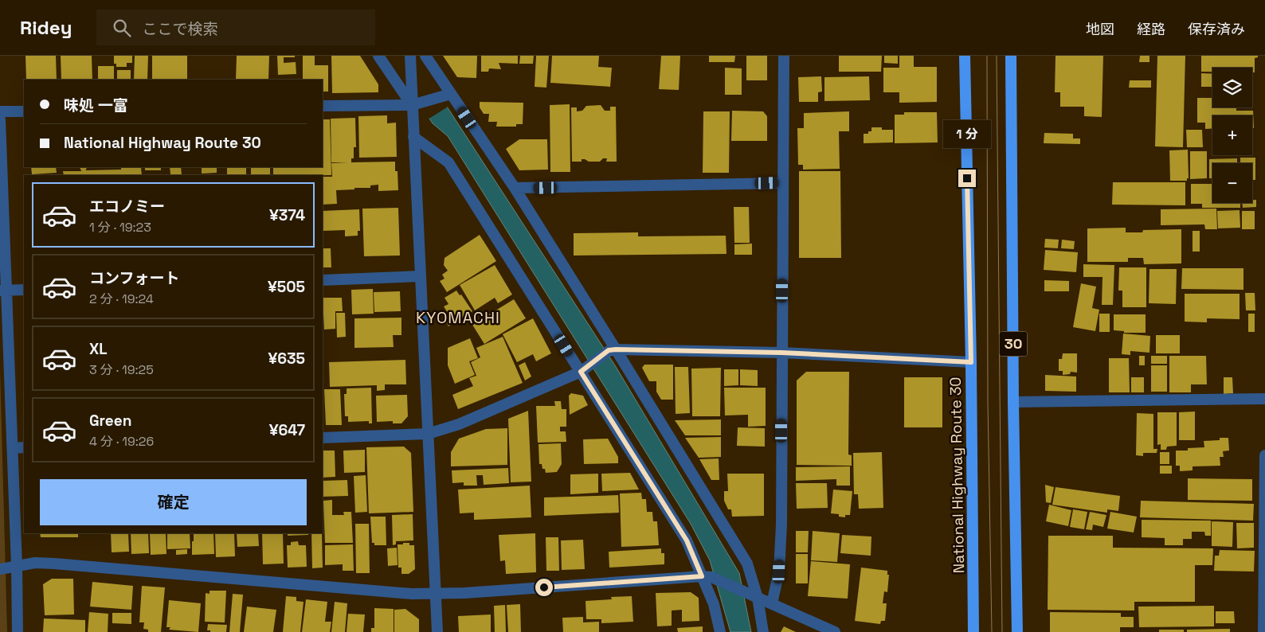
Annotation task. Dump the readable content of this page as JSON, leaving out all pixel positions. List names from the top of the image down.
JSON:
{
  "streets": {
    "highway": ["30", "National Highway Route 30"]
  },
  "districts": ["KYOMACHI"],
  "page": {
    "header": "Ridey",
    "search": "ここで検索",
    "nav": ["地図", "経路", "保存済み"],
    "map_buttons": ["+", "−"],
    "banner": ["味処 一富", "National Highway Route 30"],
    "bubble": "1 分",
    "list": [
      {
        "name": "エコノミー",
        "note": "1 分 · 19:23",
        "value": "¥374"
      },
      {
        "name": "コンフォート",
        "note": "2 分 · 19:24",
        "value": "¥505"
      },
      {
        "name": "XL",
        "note": "3 分 · 19:25",
        "value": "¥635"
      },
      {
        "name": "Green",
        "note": "4 分 · 19:26",
        "value": "¥647"
      }
    ],
    "buttons": "確定"
  }
}
